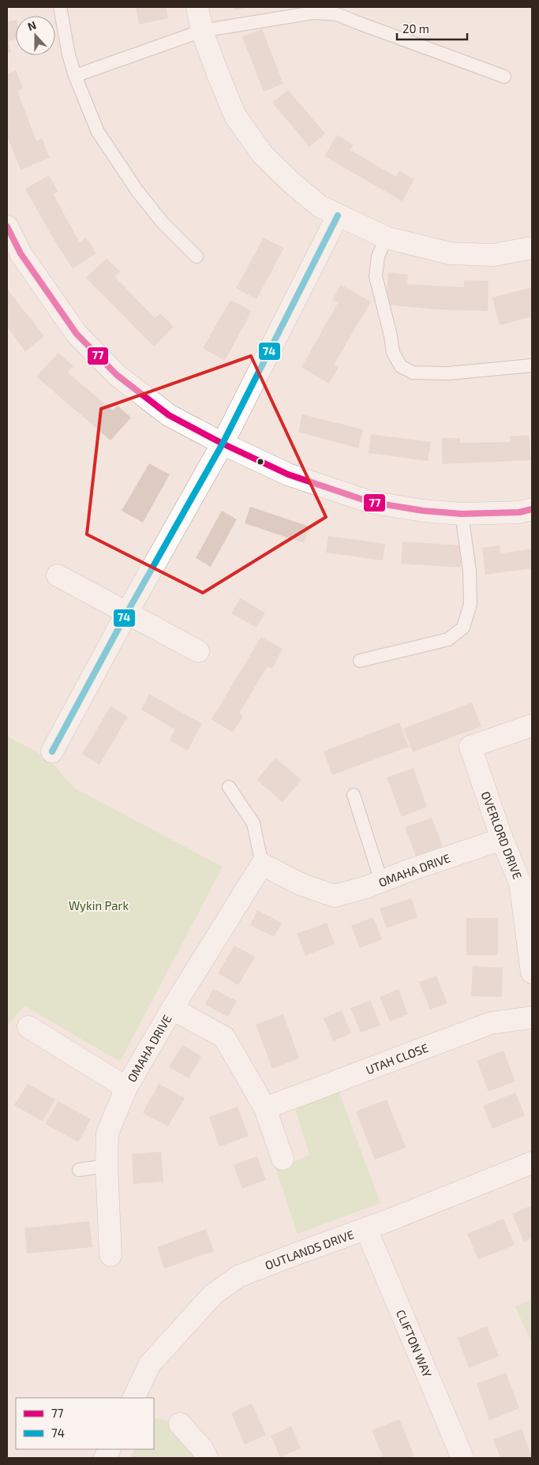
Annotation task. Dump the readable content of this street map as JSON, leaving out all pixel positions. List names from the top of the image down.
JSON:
{
  "streets": {
    "street": [
      "OVERLORD DRIVE",
      "OMAHA DRIVE",
      "UTAH CLOSE",
      "OUTLANDS DRIVE",
      "CLIFTON WAY"
    ]
  },
  "crossings": [
    ["OVERLORD DRIVE", "OMAHA DRIVE"],
    ["OUTLANDS DRIVE", "CLIFTON WAY"]
  ],
  "parks": ["Wykin Park"],
  "lines": ["transit line 74", "transit line 77"],
  "legend": ["77", "74"],
  "scale_bar": "20 m",
  "north": "top"
}
